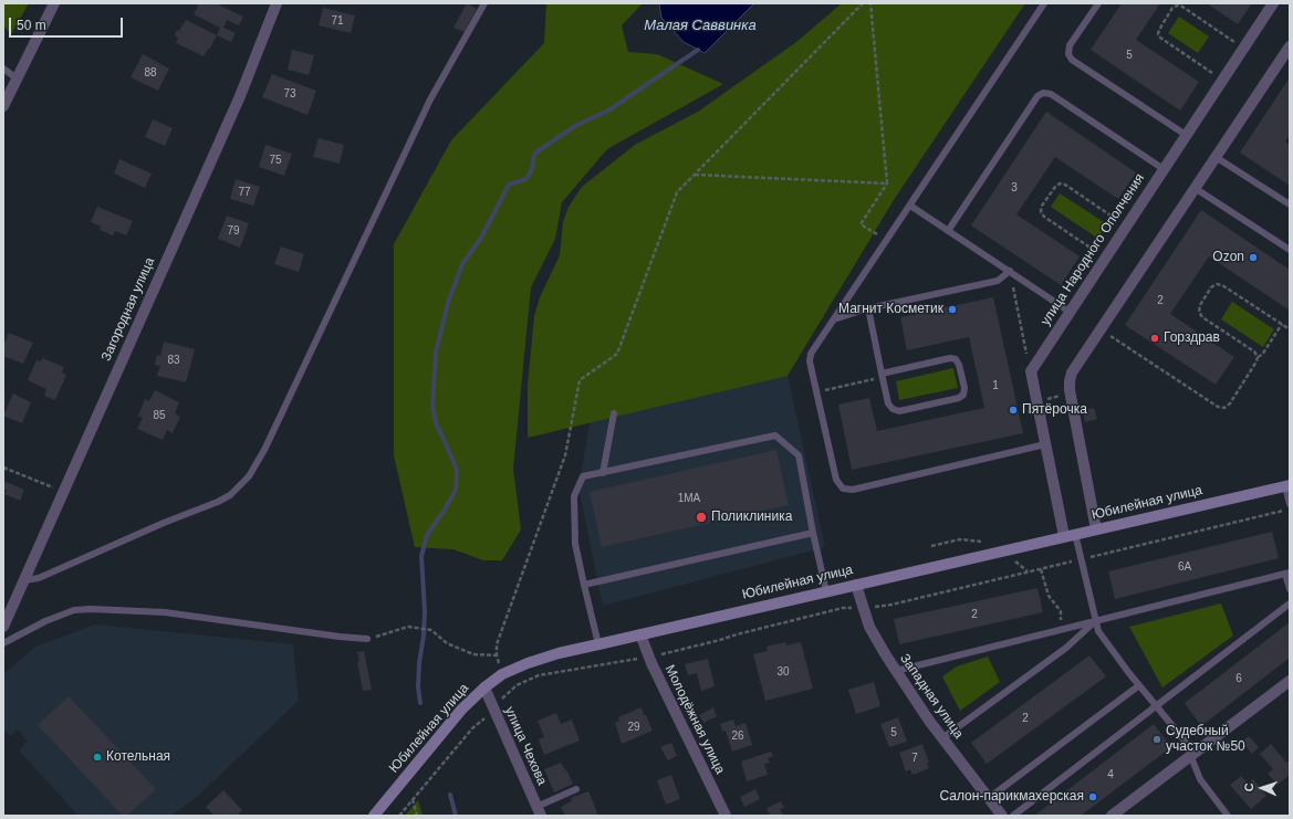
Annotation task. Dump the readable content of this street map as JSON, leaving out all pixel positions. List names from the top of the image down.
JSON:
{
  "streets": {
    "main road": ["Юбилейная улица"],
    "street": [
      "улица Народного Ополчения",
      "Загородная улица",
      "Западная улица",
      "Молодёжная улица",
      "улица Чехова"
    ]
  },
  "crossings": [
    ["Юбилейная улица", "Западная улица"],
    ["Юбилейная улица", "Молодёжная улица"],
    ["Юбилейная улица", "улица Чехова"]
  ],
  "water": ["Малая Саввинка"],
  "places": [
    "Ozon",
    "Магнит Косметик",
    "Горздрав",
    "Пятёрочка",
    "Поликлиника",
    "Судебный участок №50",
    "Котельная",
    "Салон-парикмахерская"
  ],
  "house_numbers": [
    "71",
    "5",
    "88",
    "73",
    "75",
    "3",
    "77",
    "79",
    "2",
    "83",
    "1",
    "85",
    "1МА",
    "6А",
    "2",
    "30",
    "6",
    "2",
    "29",
    "5",
    "26",
    "7",
    "4"
  ],
  "scale_bar": "50 m",
  "north": "left"
}
